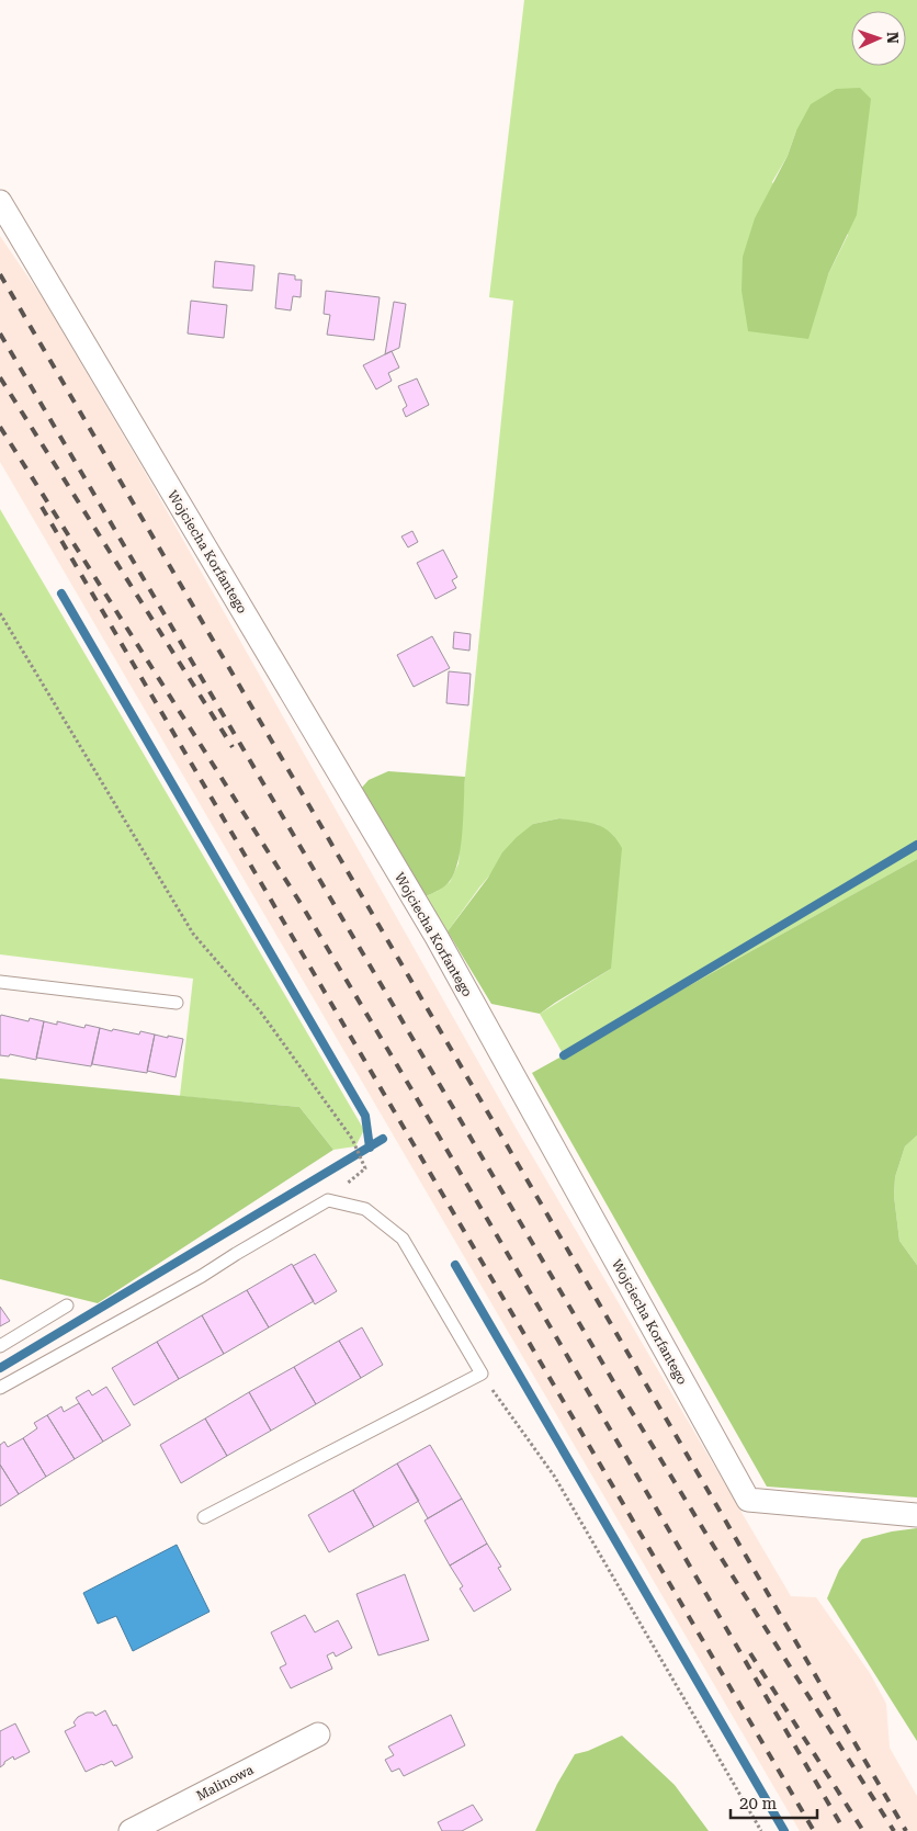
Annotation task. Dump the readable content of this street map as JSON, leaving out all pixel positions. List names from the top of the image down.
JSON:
{
  "streets": {
    "street": ["Wojciecha Korfantego", "Malinowa"]
  },
  "scale_bar": "20 m",
  "north": "right"
}
